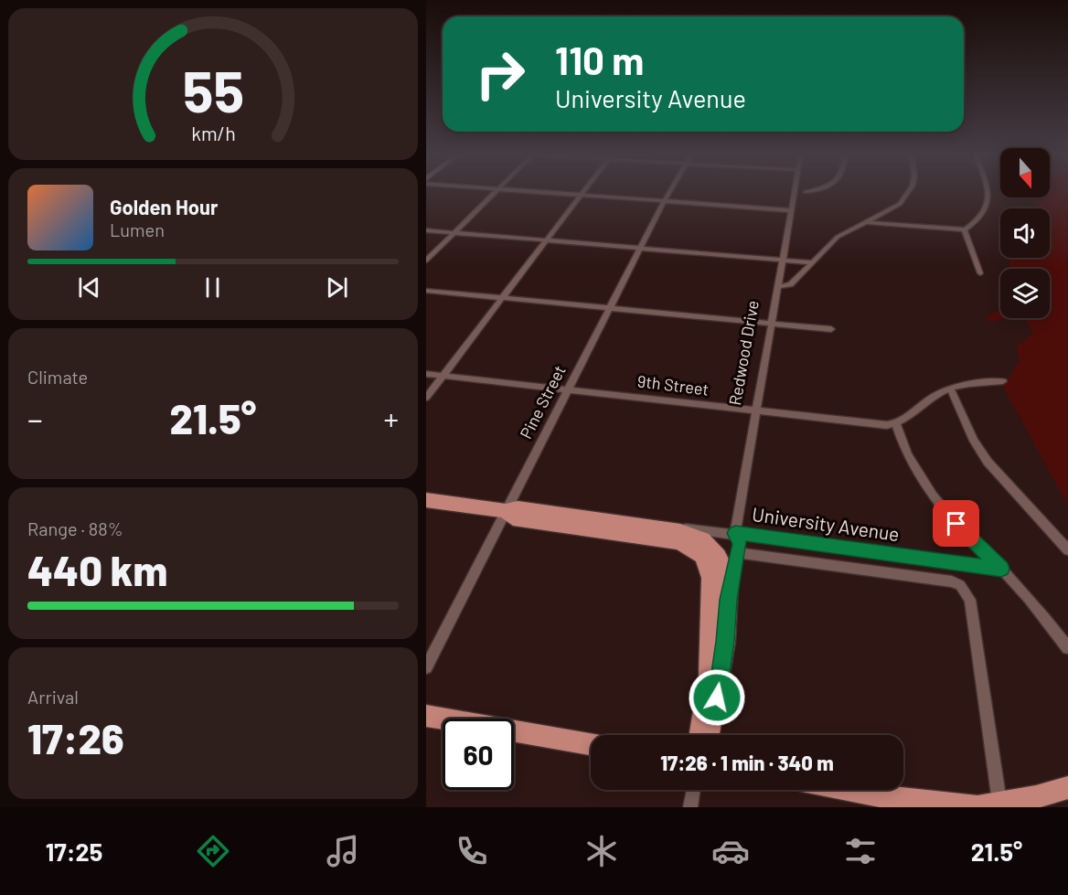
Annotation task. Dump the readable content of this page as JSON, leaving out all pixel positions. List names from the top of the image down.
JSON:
{
  "streets": {
    "main road": ["Redwood Drive", "University Avenue"],
    "street": ["9th Street", "Pine Street"]
  },
  "crossings": [
    ["Redwood Drive", "9th Street"],
    ["Redwood Drive", "University Avenue"],
    ["9th Street", "Pine Street"],
    ["Pine Street", "University Avenue"]
  ],
  "north": "bottom",
  "page": {
    "turn": ["110 m", "University Avenue"],
    "song": ["Golden Hour", "Lumen"],
    "tile": [
      "Climate",
      ["Range · 88%", "440 km"],
      ["Arrival", "17:26"]
    ],
    "heat": ["−", "21.5°", "+"],
    "limit": "60",
    "trip": "17:26 · 1 min · 340 m",
    "tabs": ["17:25", "21.5°"],
    "gauge": ["55", "km/h"]
  }
}
